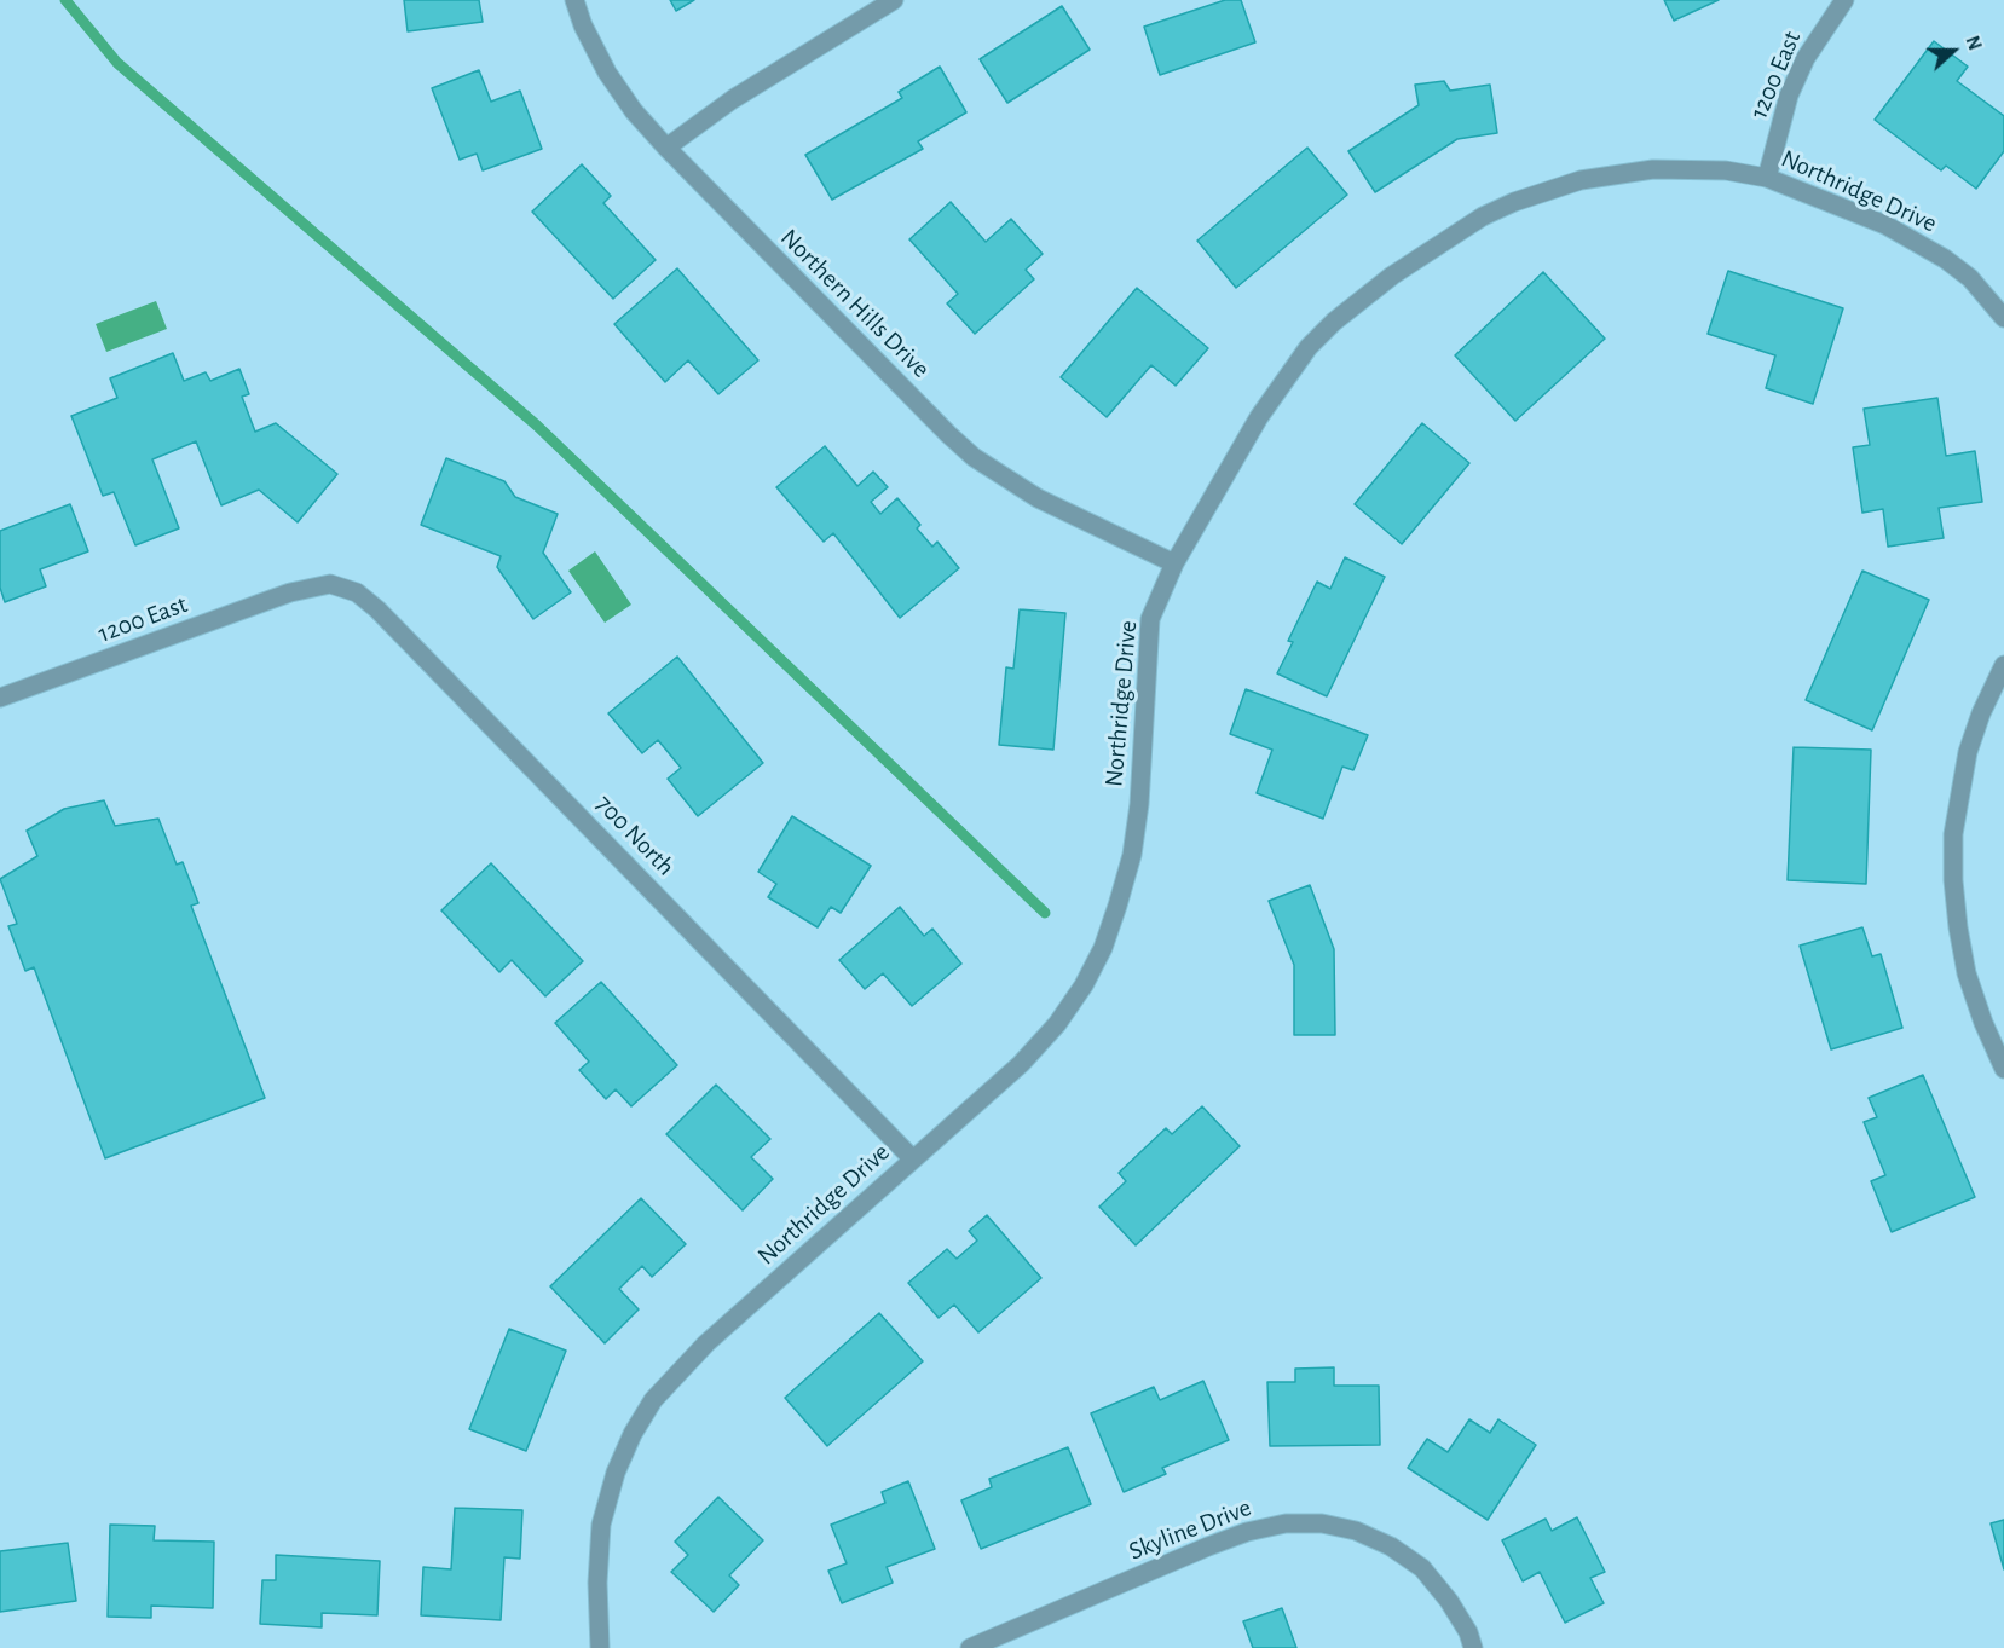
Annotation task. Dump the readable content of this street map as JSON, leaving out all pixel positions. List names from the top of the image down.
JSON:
{
  "streets": {
    "street": [
      "1200 East",
      "Northridge Drive",
      "Northern Hills Drive",
      "700 North",
      "Skyline Drive"
    ]
  },
  "crossings": [
    ["1200 East", "Northridge Drive"],
    ["1200 East", "700 North"],
    ["Northridge Drive", "Northern Hills Drive"],
    ["Northridge Drive", "700 North"]
  ],
  "north": "right"
}
